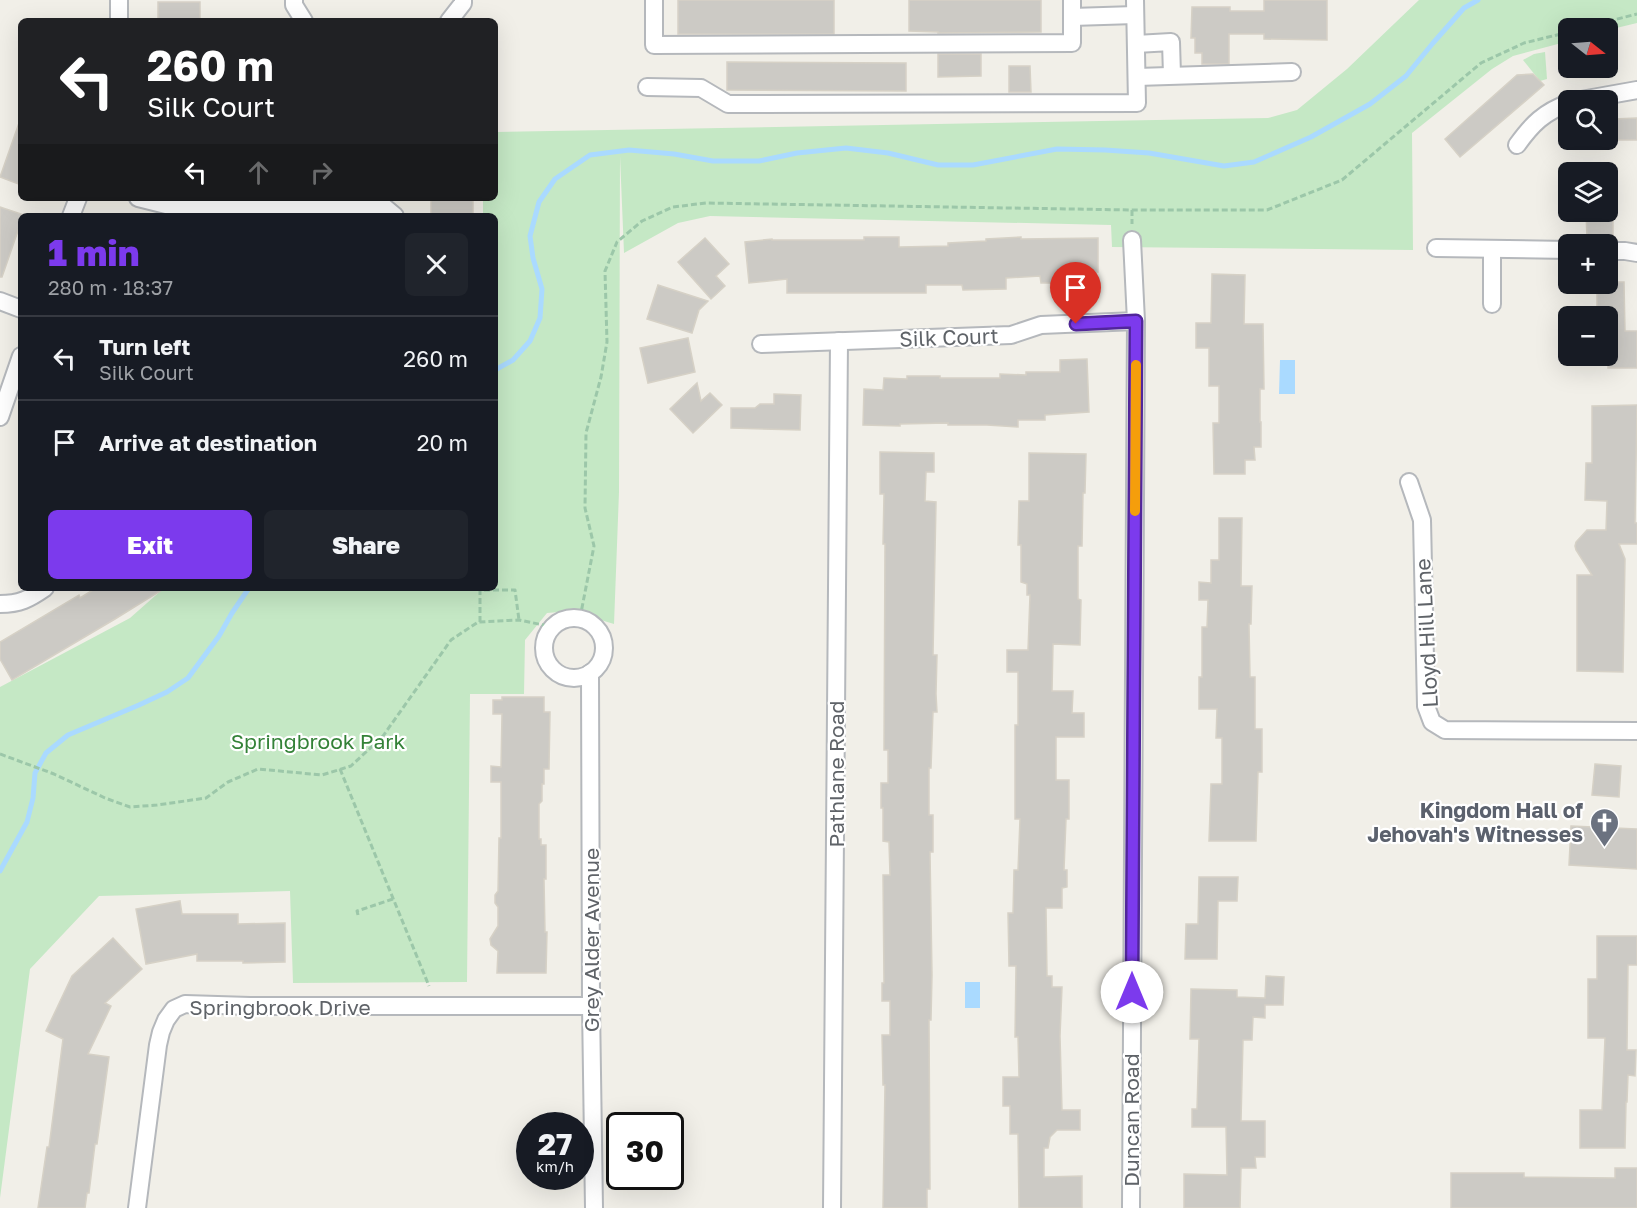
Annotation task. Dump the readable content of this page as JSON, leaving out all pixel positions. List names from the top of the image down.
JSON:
{
  "streets": {
    "street": [
      "Silk Court",
      "Lloyd Hill Lane",
      "Pathlane Road",
      "Grey Alder Avenue",
      "Springbrook Drive",
      "Duncan Road"
    ]
  },
  "crossings": [
    ["Silk Court", "Pathlane Road"],
    ["Silk Court", "Duncan Road"],
    ["Grey Alder Avenue", "Springbrook Drive"]
  ],
  "parks": ["Springbrook Park"],
  "places": {
    "church": ["Kingdom Hall of Jehovah's Witnesses"]
  },
  "north": "right",
  "page": {
    "map_buttons": ["+", "−"],
    "turn": ["260 m", "Silk Court"],
    "heading": ["1 min", "280 m · 18:37"],
    "list": [
      {
        "name": "Turn left",
        "note": "Silk Court",
        "value": "260 m"
      },
      {
        "name": "Arrive at destination",
        "value": "20 m"
      }
    ],
    "buttons": ["Exit", "Share"],
    "speed": "27 km/h",
    "limit": "30"
  }
}
